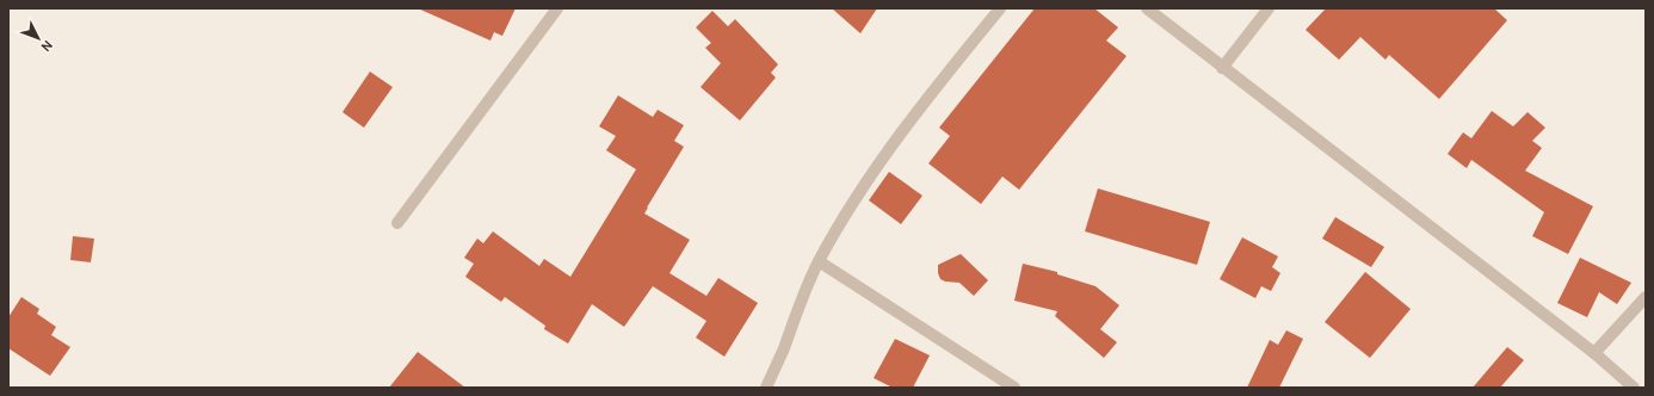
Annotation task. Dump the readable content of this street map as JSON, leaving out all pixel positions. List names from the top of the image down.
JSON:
{
  "north": "bottom right"
}
